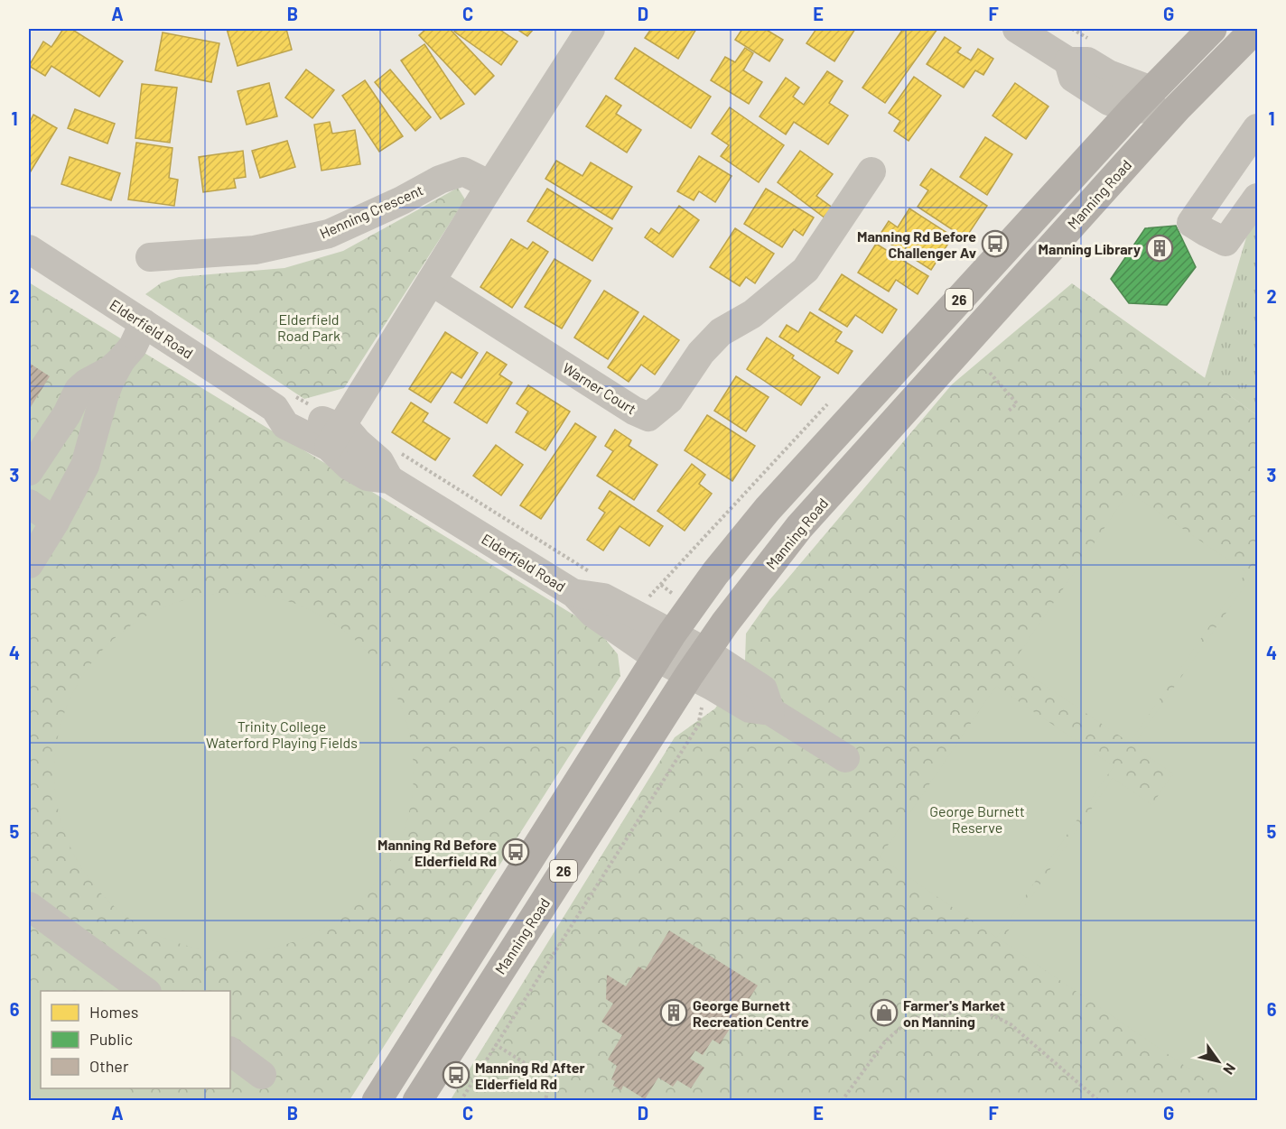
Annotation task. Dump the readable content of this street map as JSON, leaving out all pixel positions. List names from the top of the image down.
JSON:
{
  "streets": {
    "main road": ["Manning Road", "26"],
    "street": ["Henning Crescent", "Elderfield Road", "Warner Court"]
  },
  "crossings": [
    ["Manning Road", "Elderfield Road"],
    ["26", "Elderfield Road"]
  ],
  "parks": ["Elderfield Road Park", "Trinity College Waterford Playing Fields", "George Burnett Reserve"],
  "places": {
    "bus stop": ["Manning Rd Before Challenger Av", "Manning Rd Before Elderfield Rd", "Manning Rd After Elderfield Rd"],
    "building": ["Manning Library", "George Burnett Recreation Centre"],
    "shop": ["Farmer's Market on Manning"]
  },
  "legend": ["Homes", "Public", "Other"],
  "north": "bottom right",
  "grid": {
    "columns": [
      "A",
      "B",
      "C",
      "D",
      "E",
      "F",
      "G"
    ],
    "rows": [
      "1",
      "2",
      "3",
      "4",
      "5",
      "6"
    ]
  }
}
